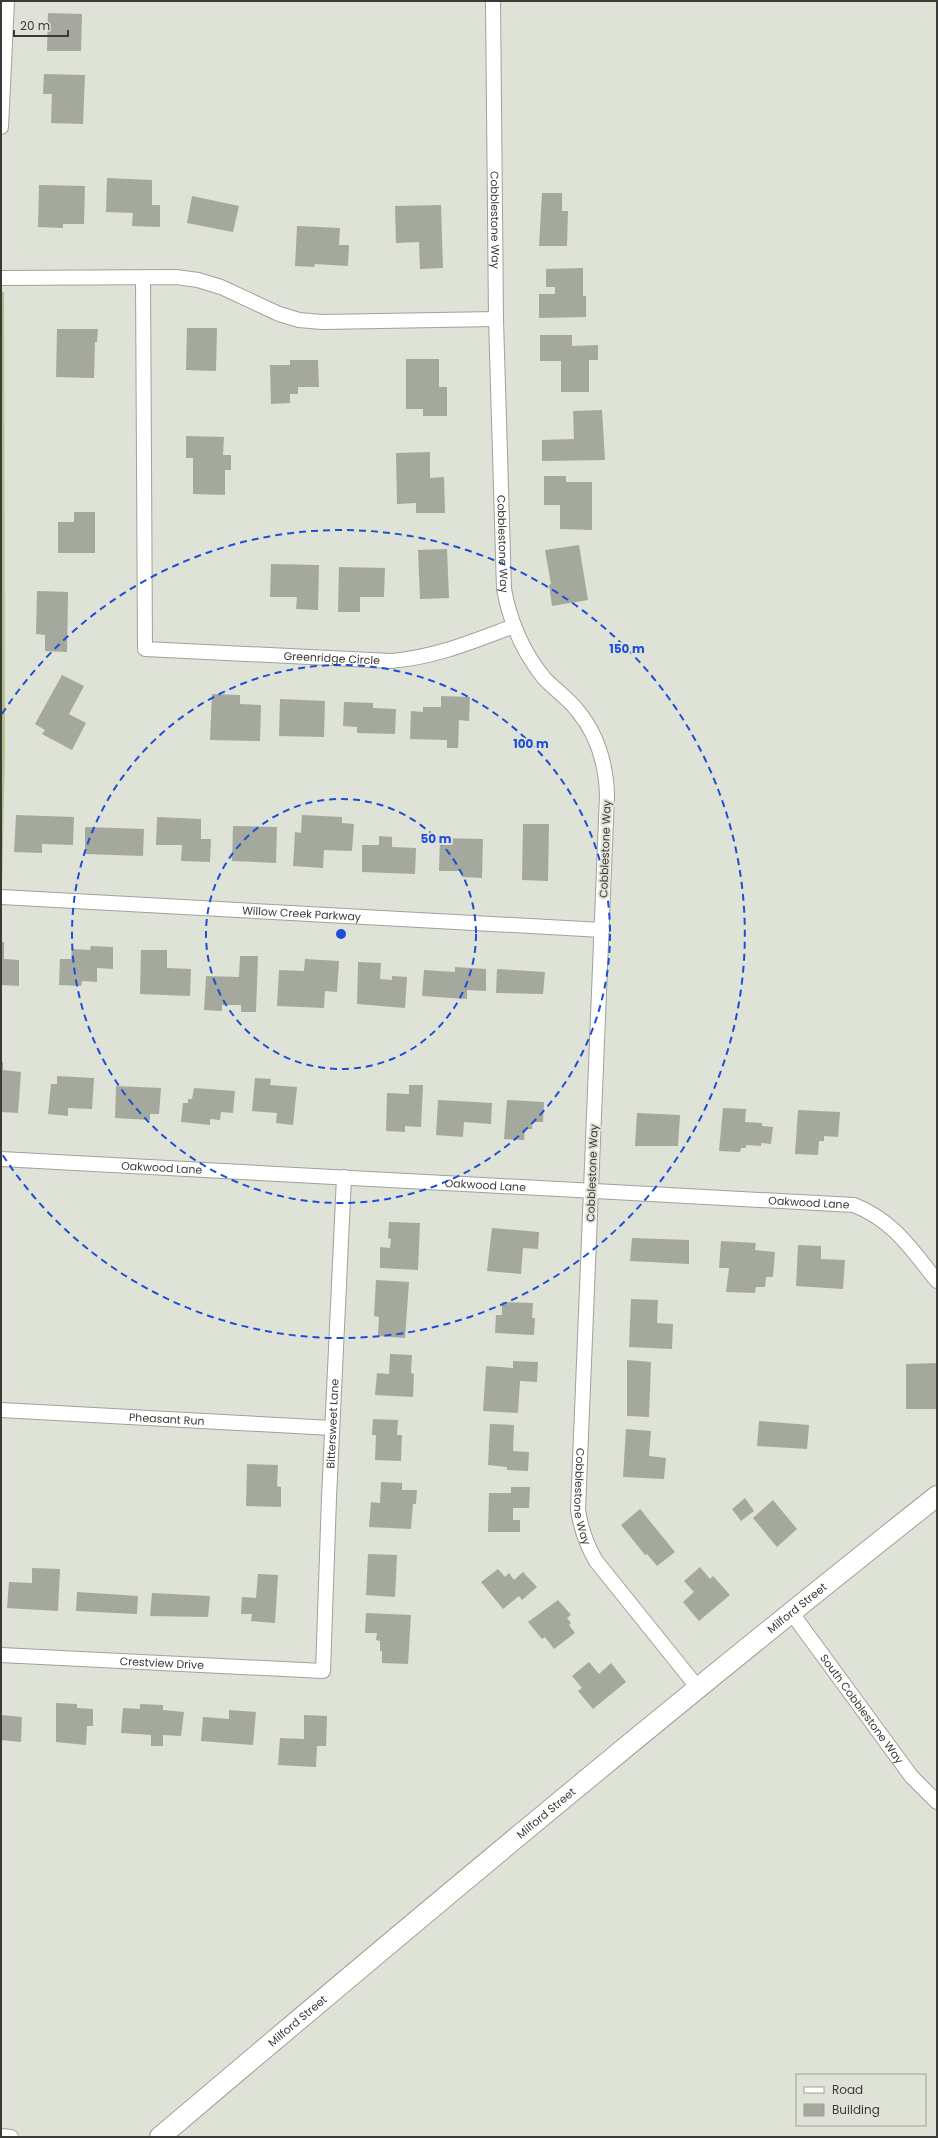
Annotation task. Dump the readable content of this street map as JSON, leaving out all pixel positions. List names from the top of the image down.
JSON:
{
  "streets": {
    "main road": ["Milford Street"],
    "street": [
      "Cobblestone Way",
      "Greenridge Circle",
      "Willow Creek Parkway",
      "Oakwood Lane",
      "Pheasant Run",
      "Bittersweet Lane",
      "Crestview Drive",
      "South Cobblestone Way"
    ]
  },
  "crossings": [
    ["Cobblestone Way", "Greenridge Circle"],
    ["Cobblestone Way", "Willow Creek Parkway"],
    ["Cobblestone Way", "Oakwood Lane"],
    ["Cobblestone Way", "Milford Street"],
    ["Oakwood Lane", "Bittersweet Lane"],
    ["Pheasant Run", "Bittersweet Lane"],
    ["Bittersweet Lane", "Crestview Drive"],
    ["Milford Street", "South Cobblestone Way"]
  ],
  "legend": ["Road", "Building"],
  "scale_bar": "20 m",
  "rings": ["150 m", "100 m", "50 m"]
}
